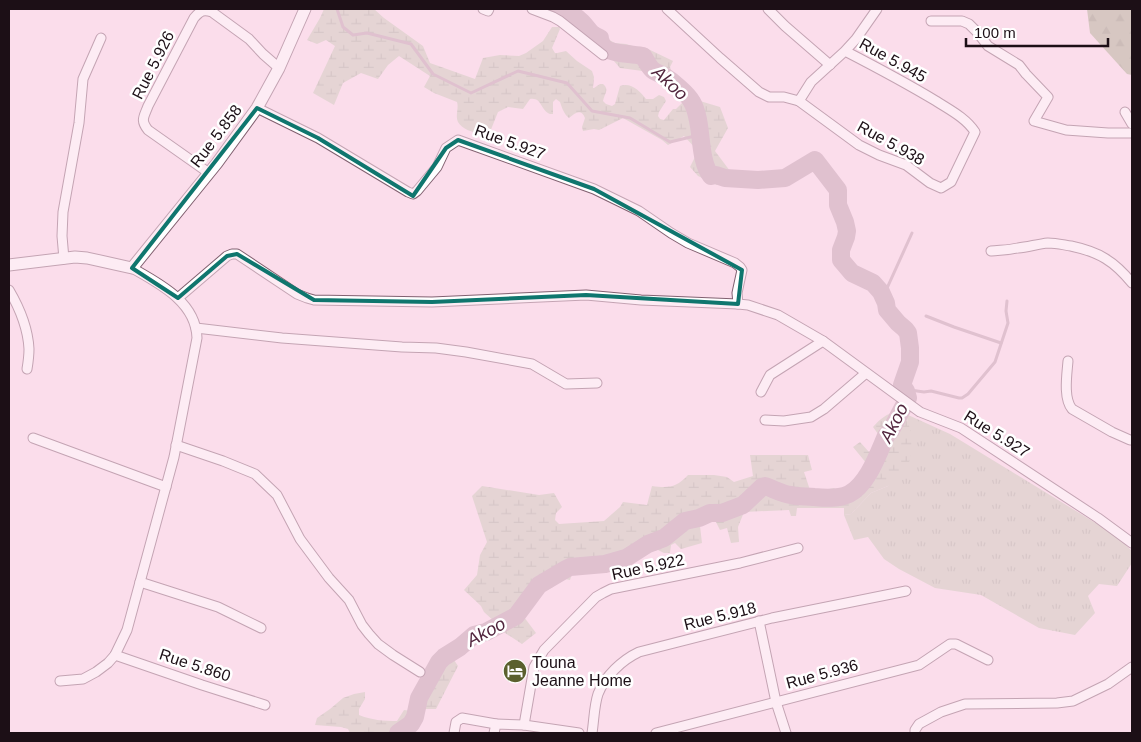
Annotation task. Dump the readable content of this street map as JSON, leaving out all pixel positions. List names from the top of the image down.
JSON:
{
  "streets": {
    "street": [
      "Rue 5.945",
      "Rue 5.926",
      "Rue 5.858",
      "Rue 5.927",
      "Rue 5.938",
      "Rue 5.922",
      "Rue 5.918",
      "Rue 5.860",
      "Rue 5.936"
    ]
  },
  "crossings": [
    ["Rue 5.945", "Rue 5.938"],
    ["Rue 5.926", "Rue 5.858"],
    ["Rue 5.858", "Rue 5.927"]
  ],
  "water": ["Akoo"],
  "places": {
    "hotel": ["Touna Jeanne Home"]
  },
  "scale_bar": "100 m"
}
